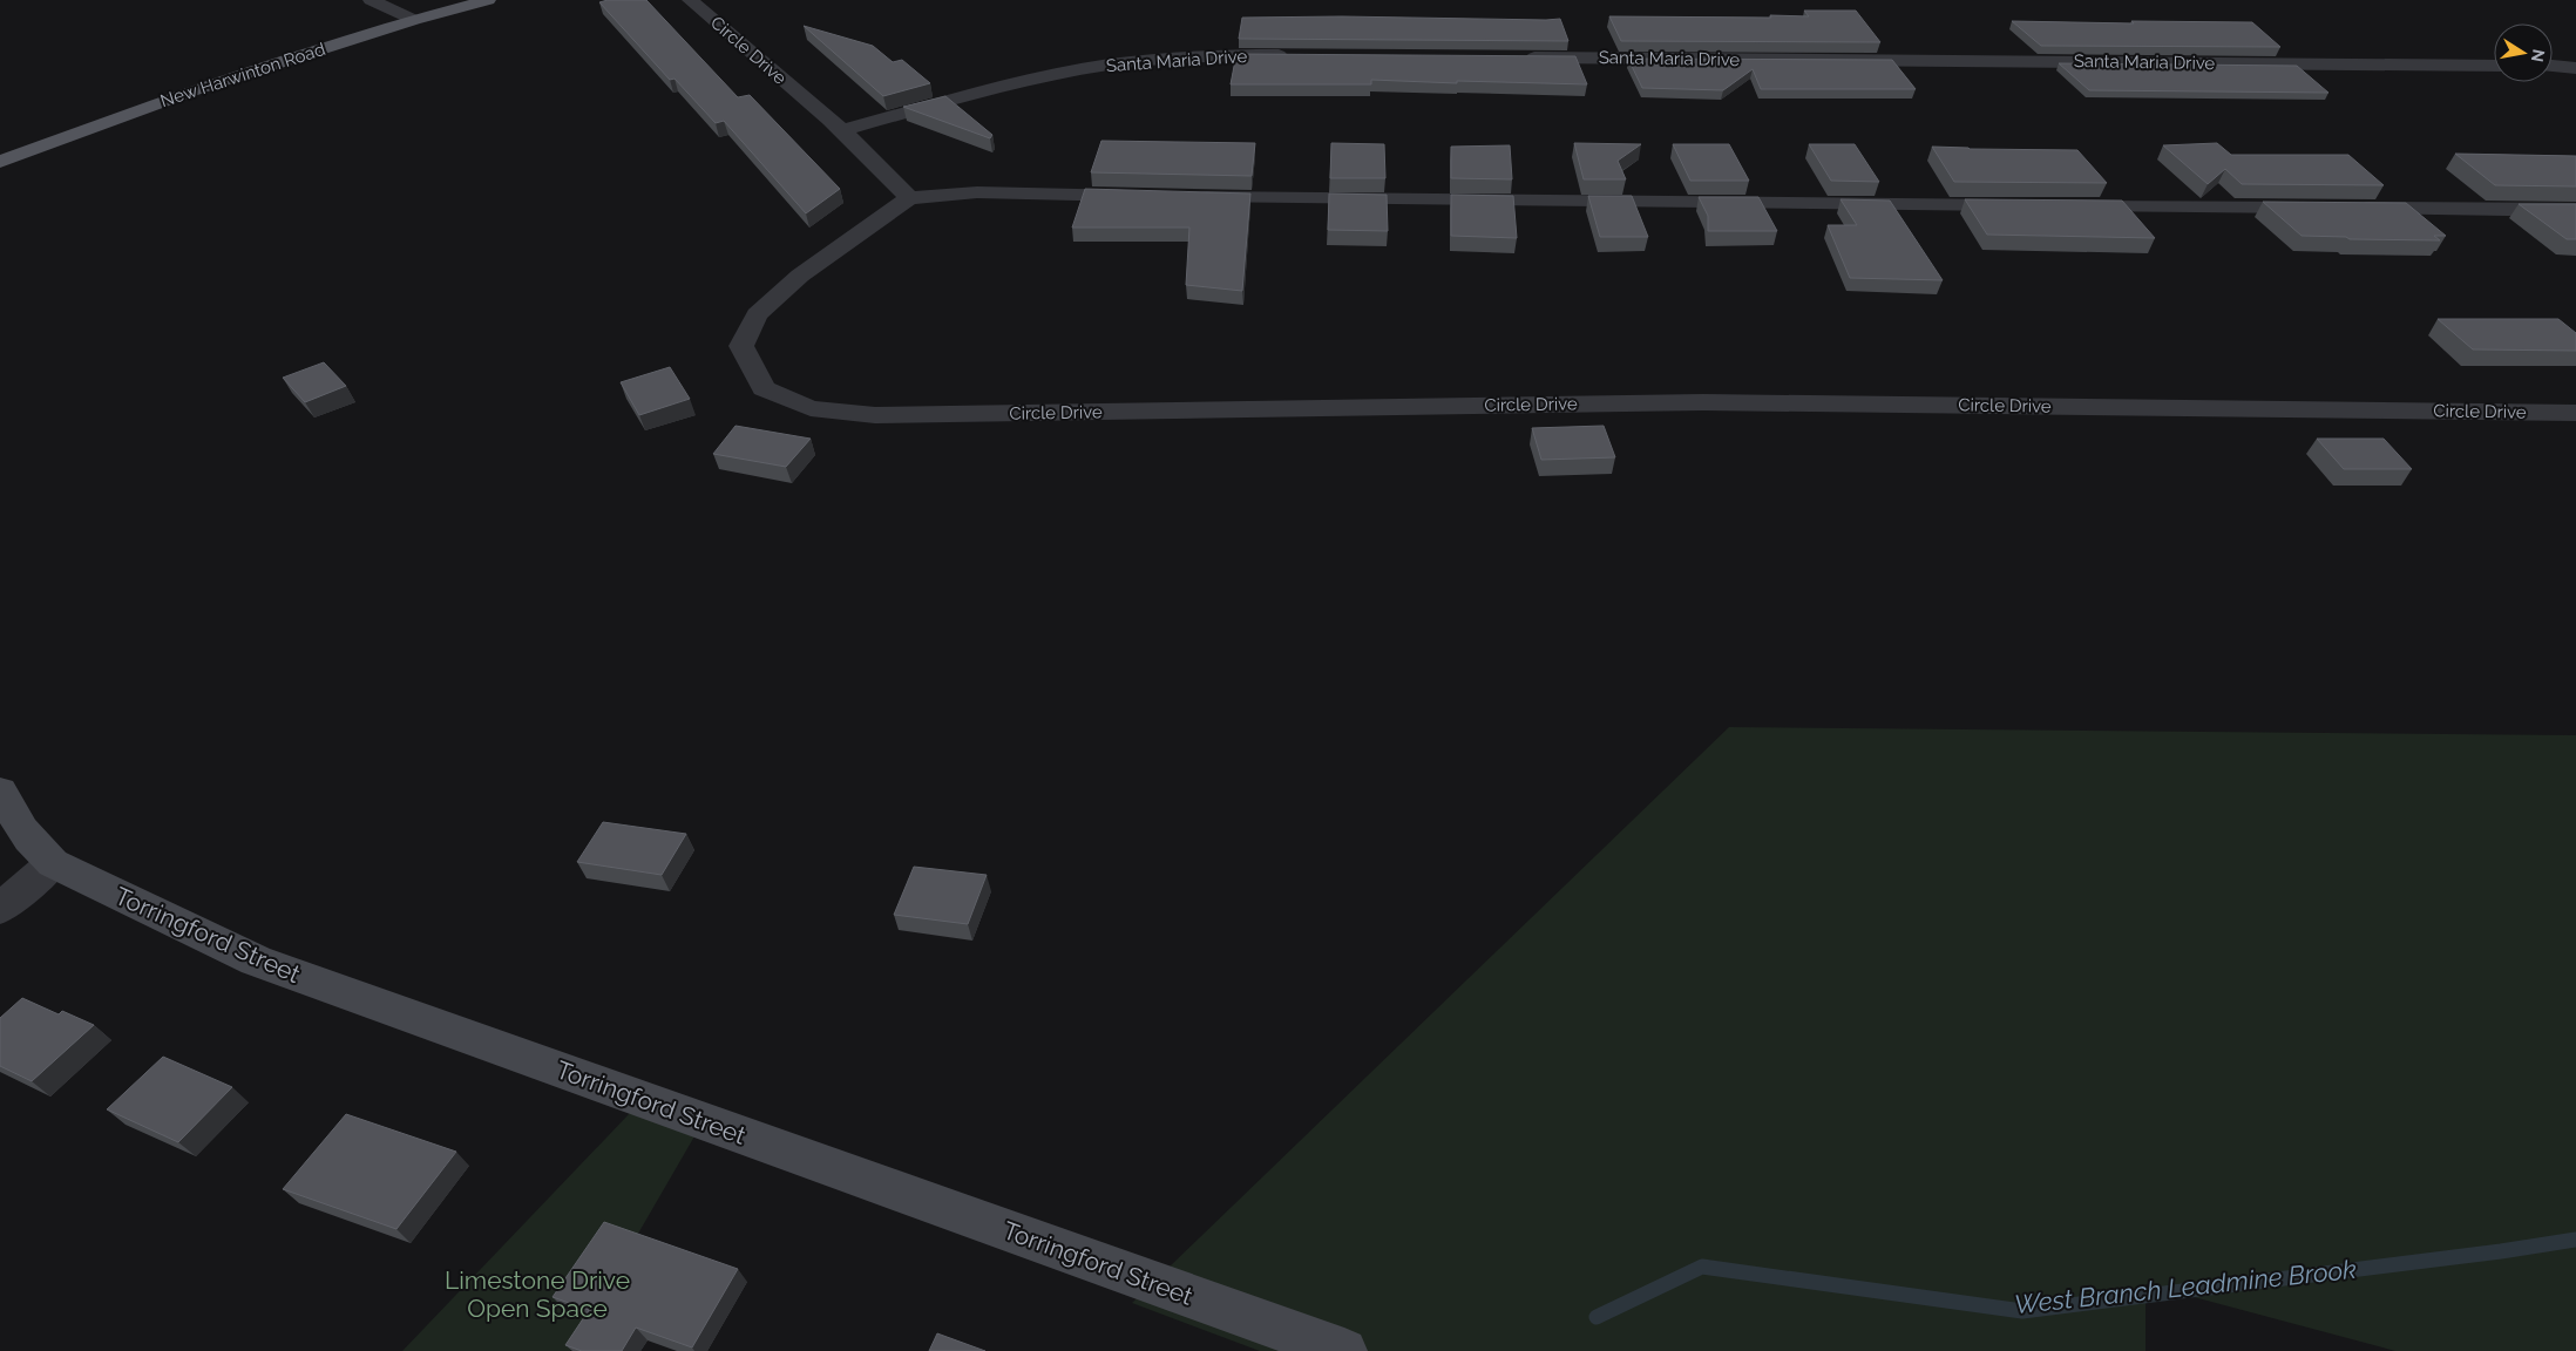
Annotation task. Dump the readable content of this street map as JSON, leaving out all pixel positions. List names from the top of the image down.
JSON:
{
  "streets": {
    "main road": ["New Harwinton Road", "Torringford Street"],
    "street": ["Circle Drive", "Santa Maria Drive"]
  },
  "crossings": [
    ["Circle Drive", "Santa Maria Drive"]
  ],
  "water": ["West Branch Leadmine Brook"],
  "parks": ["Limestone Drive Open Space"],
  "north": "right"
}
